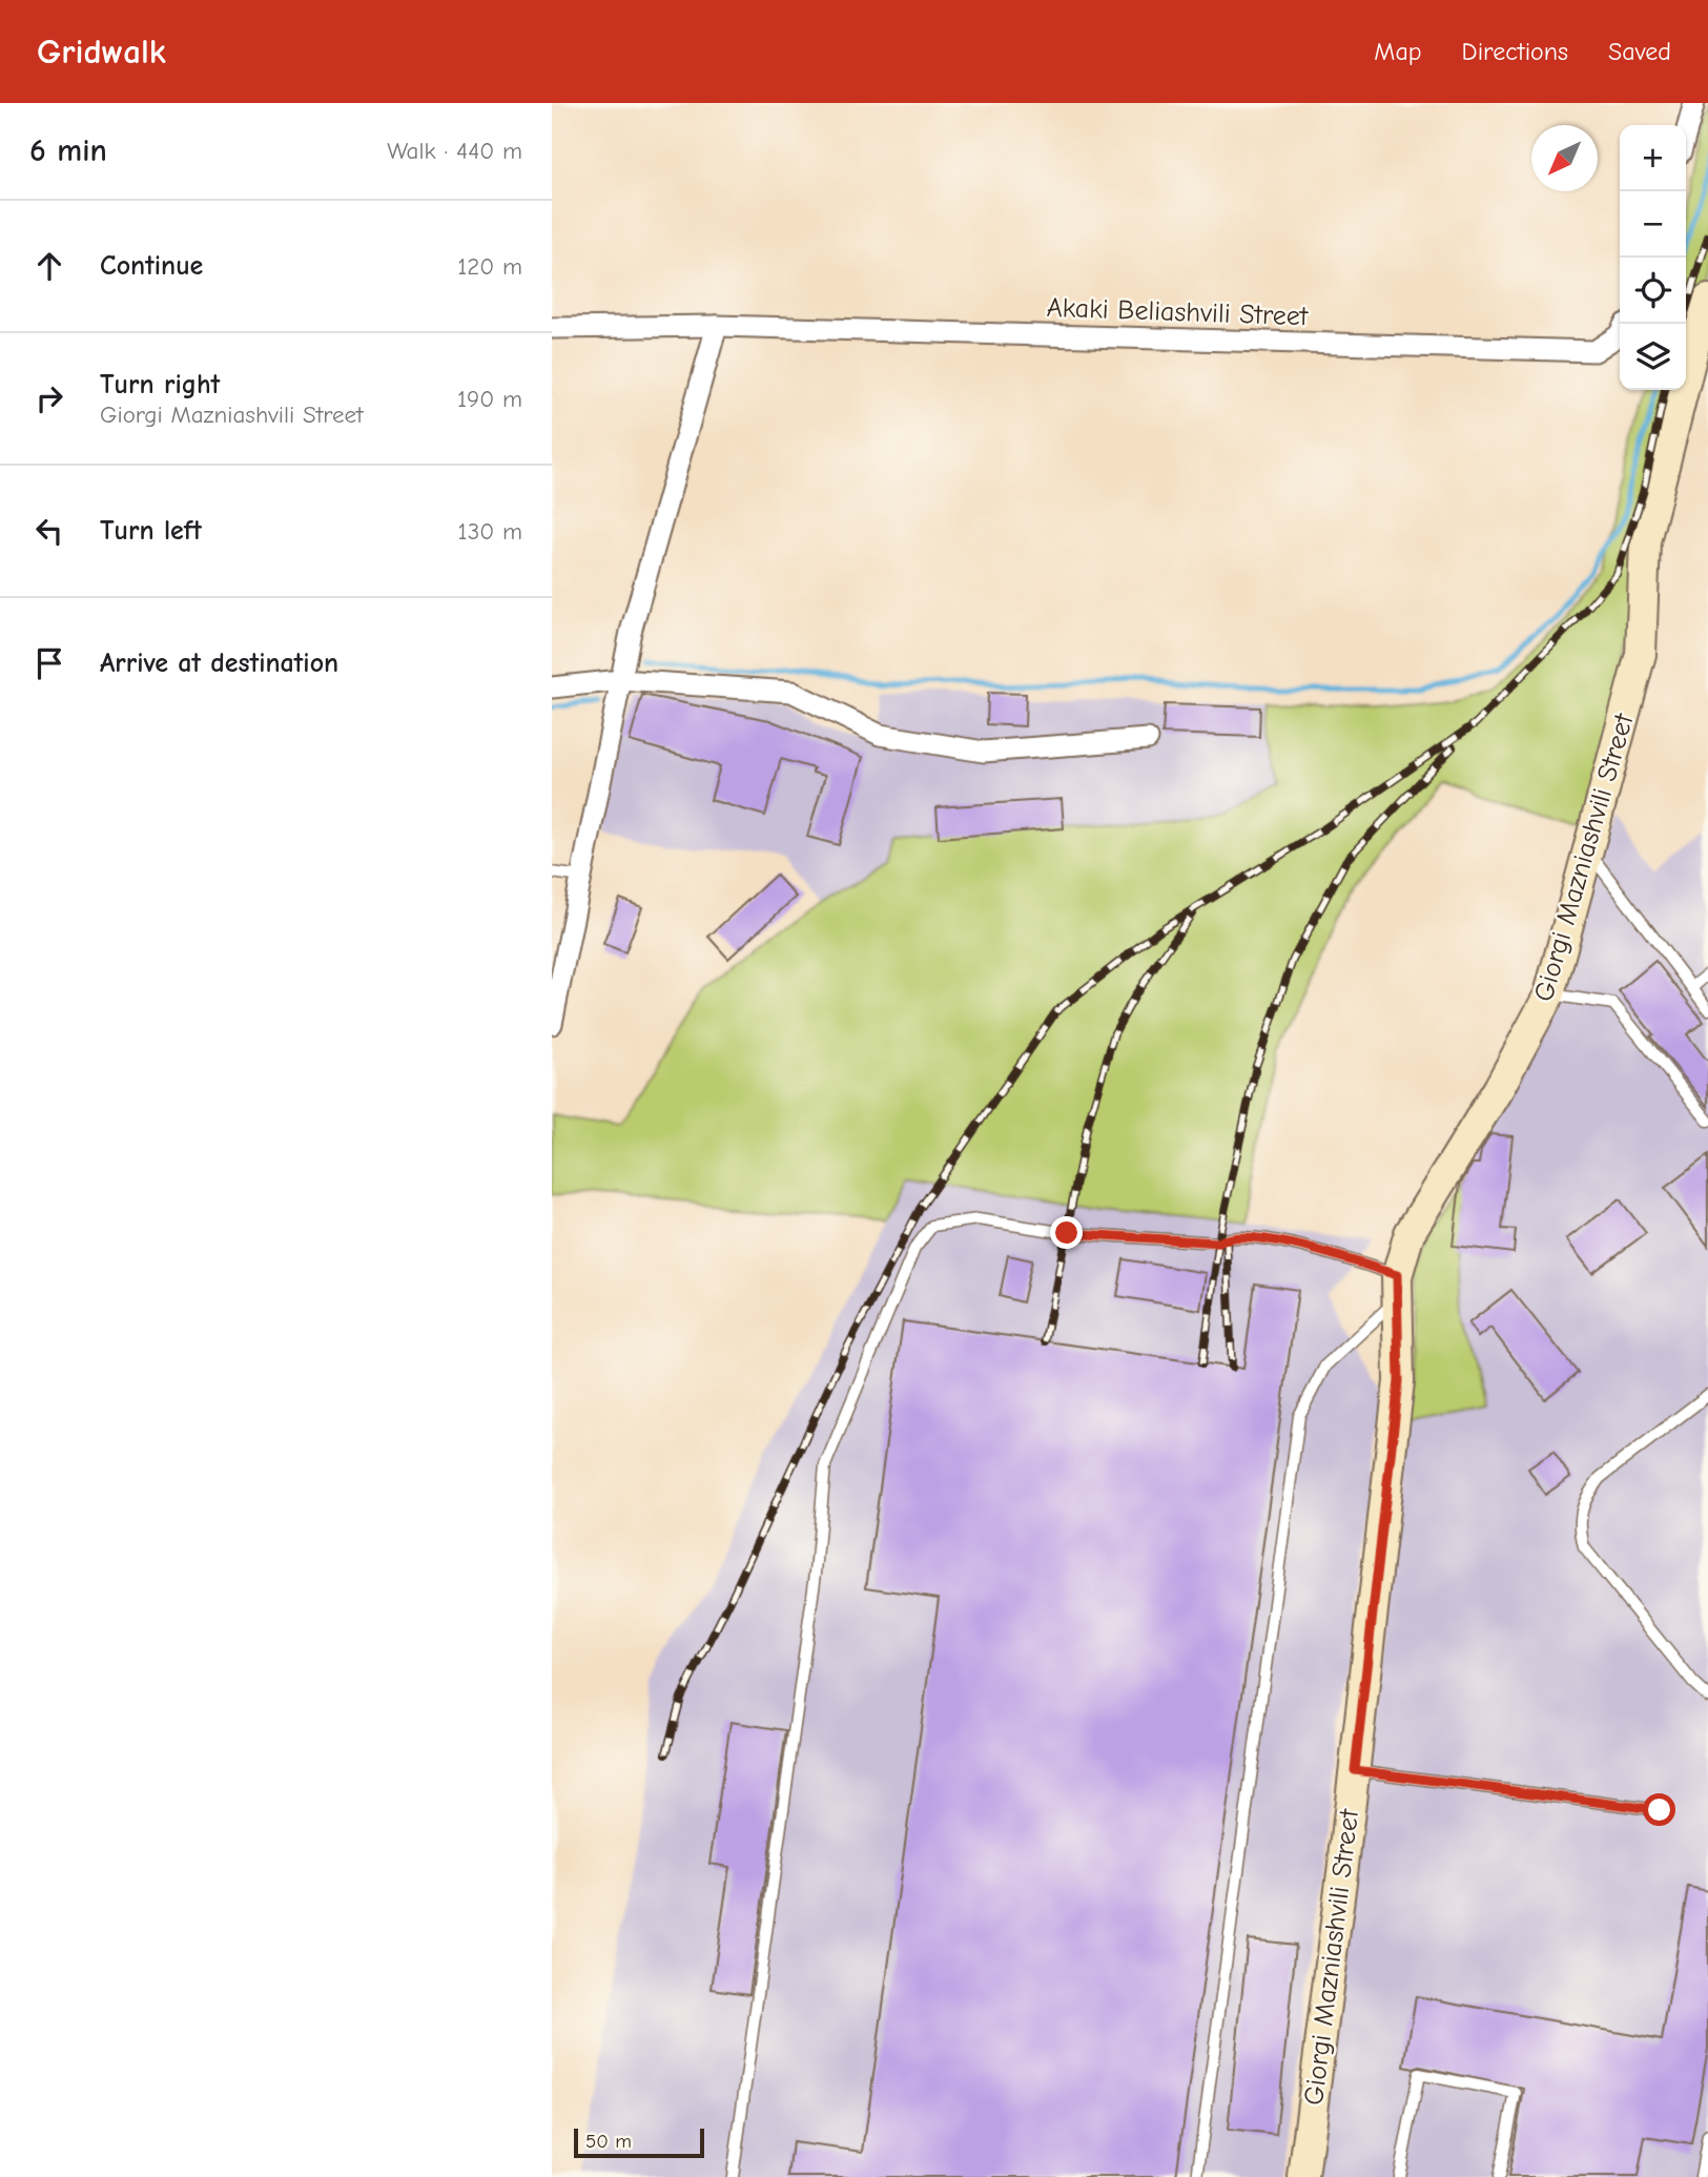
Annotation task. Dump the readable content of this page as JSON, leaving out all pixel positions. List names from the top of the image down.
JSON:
{
  "streets": {
    "street": ["Akaki Beliashvili Street", "Giorgi Mazniashvili Street"]
  },
  "scale_bar": "50 m",
  "north": "bottom left",
  "page": {
    "header": "Gridwalk",
    "nav": ["Map", "Directions", "Saved"],
    "heading": ["6 min", "Walk · 440 m"],
    "map_buttons": ["+", "−"],
    "list": [
      ["Continue", "120 m"],
      ["Turn right", "Giorgi Mazniashvili Street", "190 m"],
      ["Turn left", "130 m"],
      "Arrive at destination"
    ],
    "scale": "50 m"
  }
}
